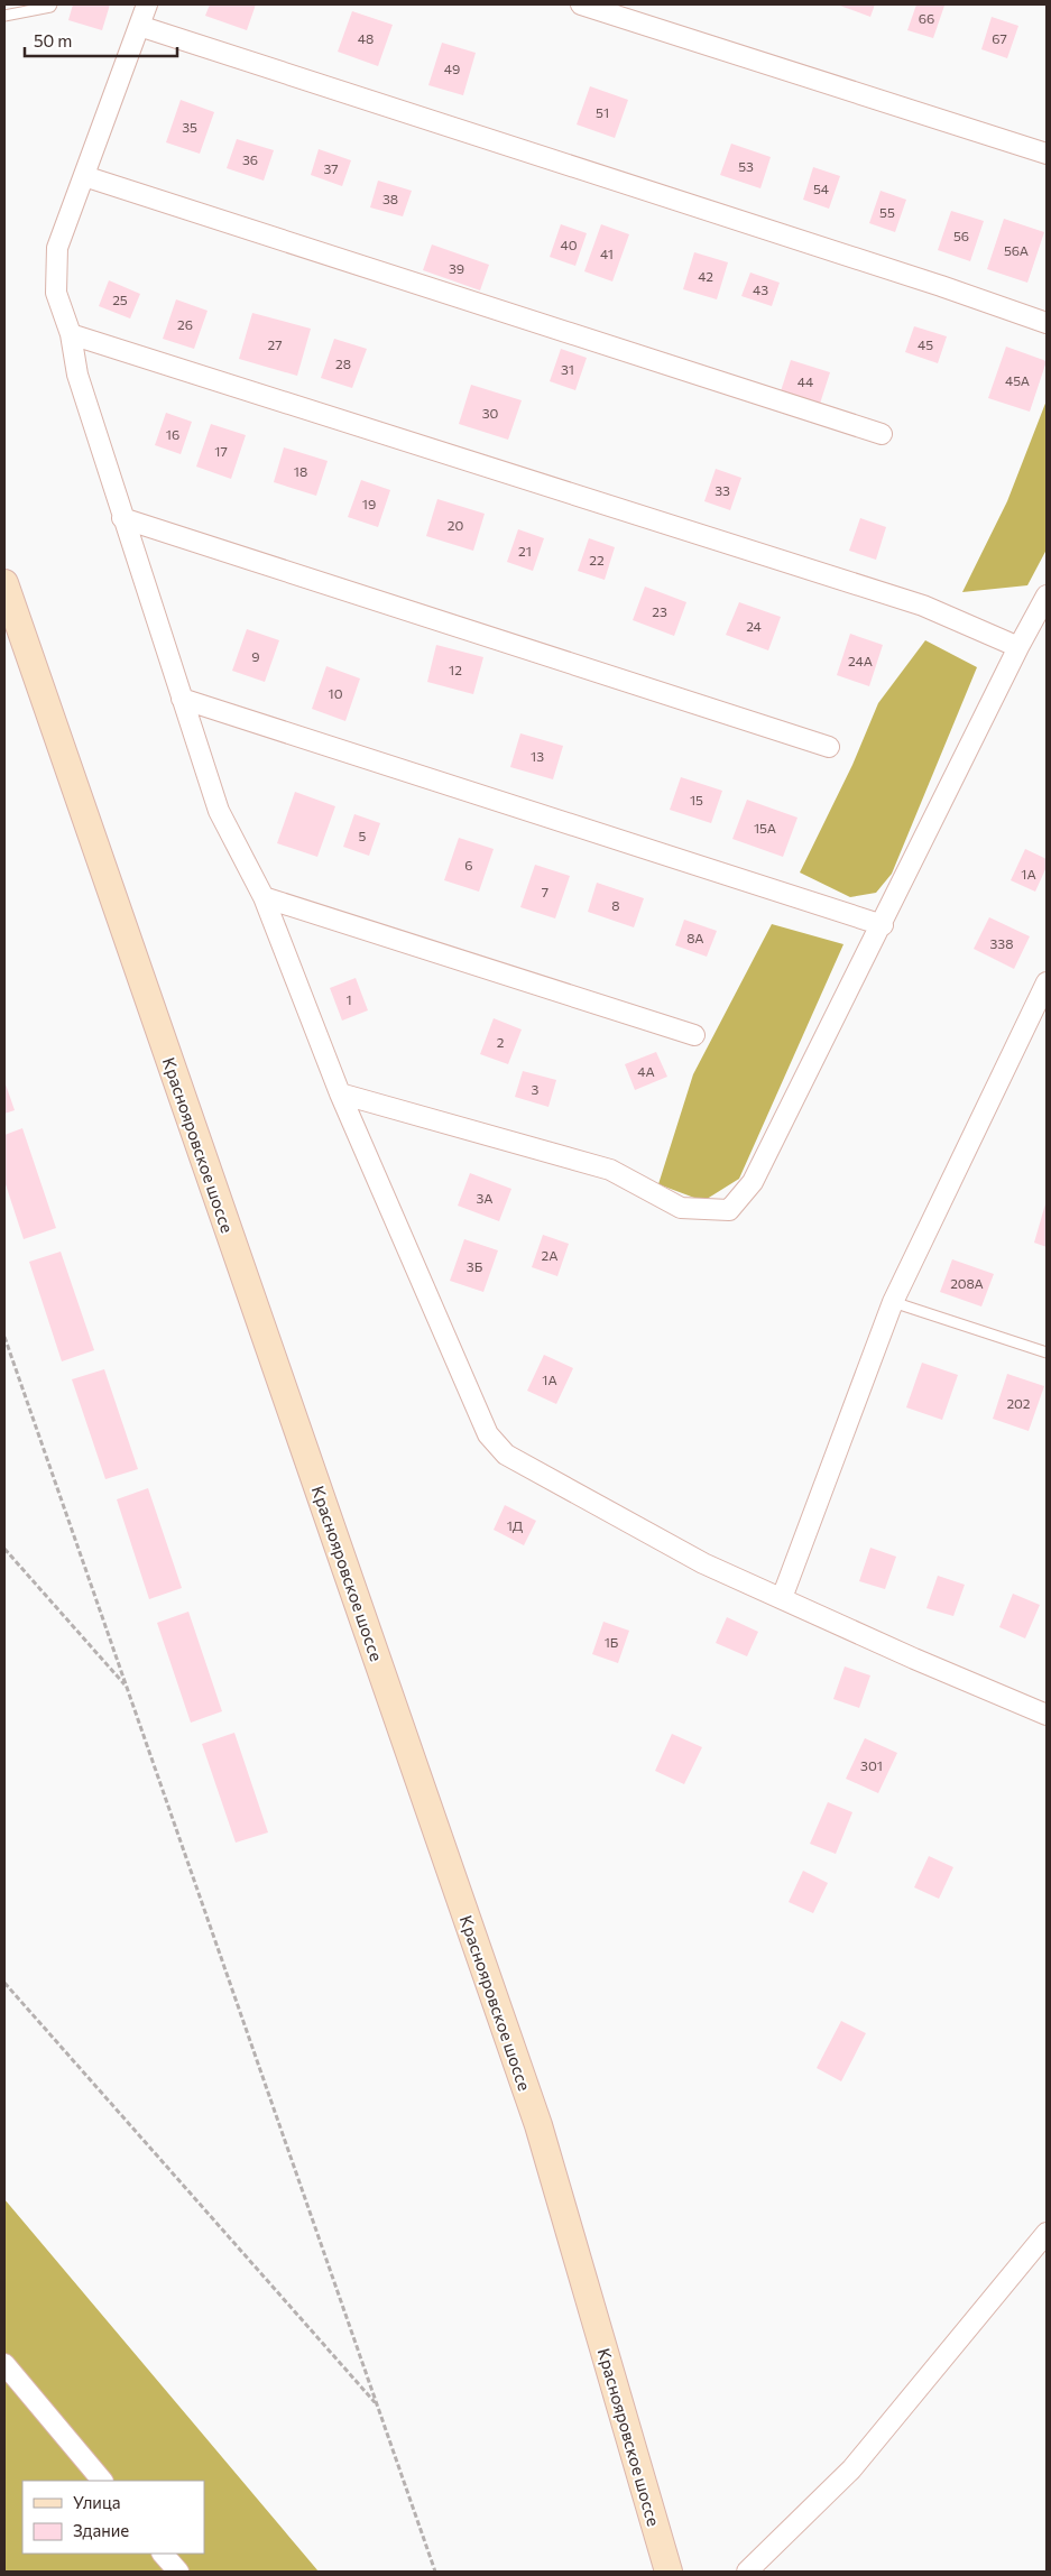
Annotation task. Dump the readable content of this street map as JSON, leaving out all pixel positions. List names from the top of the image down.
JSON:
{
  "streets": {
    "street": ["Краснояровское шоссе"]
  },
  "house_numbers": [
    "66",
    "48",
    "67",
    "49",
    "51",
    "35",
    "36",
    "53",
    "37",
    "54",
    "38",
    "55",
    "56",
    "40",
    "56А",
    "41",
    "39",
    "42",
    "43",
    "25",
    "26",
    "27",
    "45",
    "28",
    "31",
    "45А",
    "44",
    "30",
    "16",
    "17",
    "18",
    "33",
    "19",
    "20",
    "21",
    "22",
    "23",
    "24",
    "9",
    "24А",
    "12",
    "10",
    "13",
    "15",
    "15А",
    "5",
    "6",
    "1А",
    "7",
    "8",
    "8А",
    "338",
    "1",
    "2",
    "4А",
    "3",
    "3А",
    "2А",
    "3Б",
    "208А",
    "1А",
    "202",
    "1Д",
    "1Б",
    "301"
  ],
  "legend": ["Улица", "Здание"],
  "scale_bar": "50 m"
}
